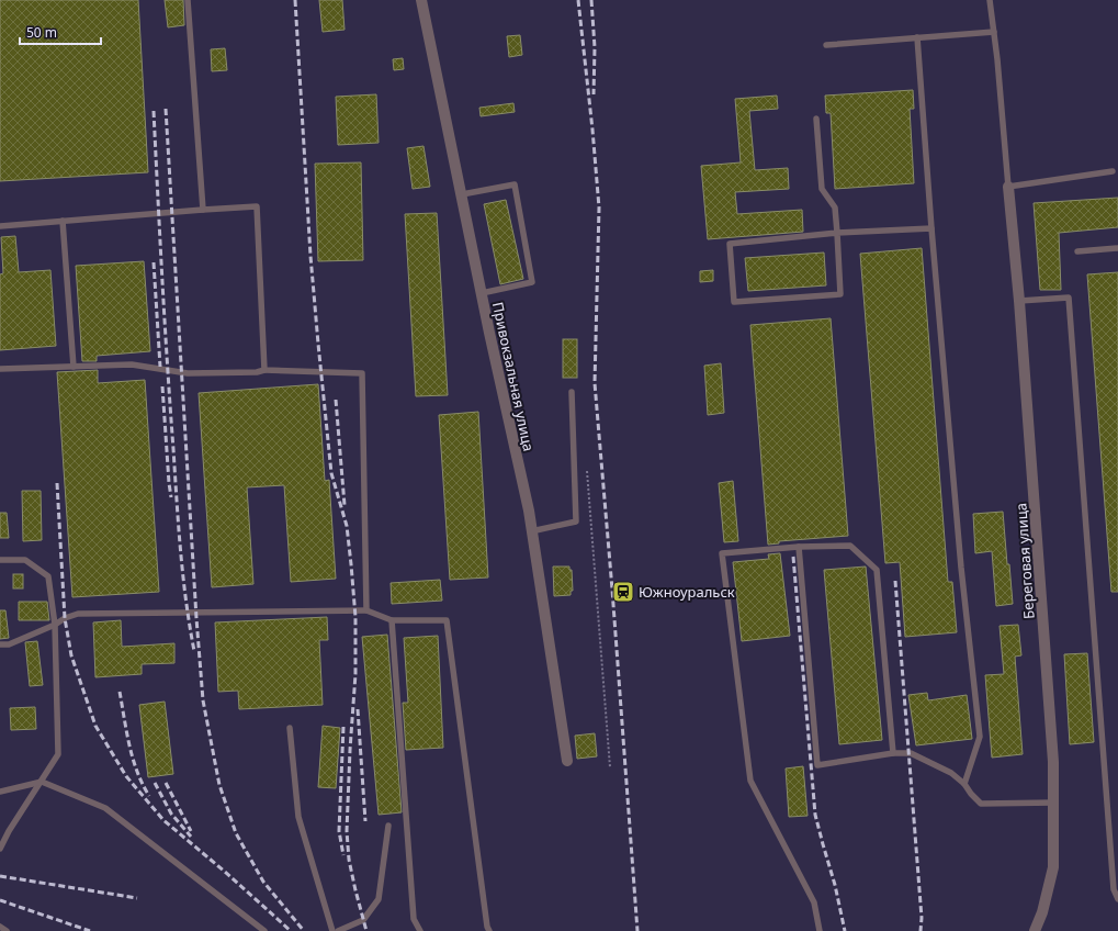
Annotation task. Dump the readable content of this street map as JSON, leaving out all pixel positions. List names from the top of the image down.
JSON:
{
  "streets": {
    "street": ["Привокзальная улица", "Береговая улица"]
  },
  "places": {
    "station": ["Южноуральск"]
  },
  "scale_bar": "50 m"
}
